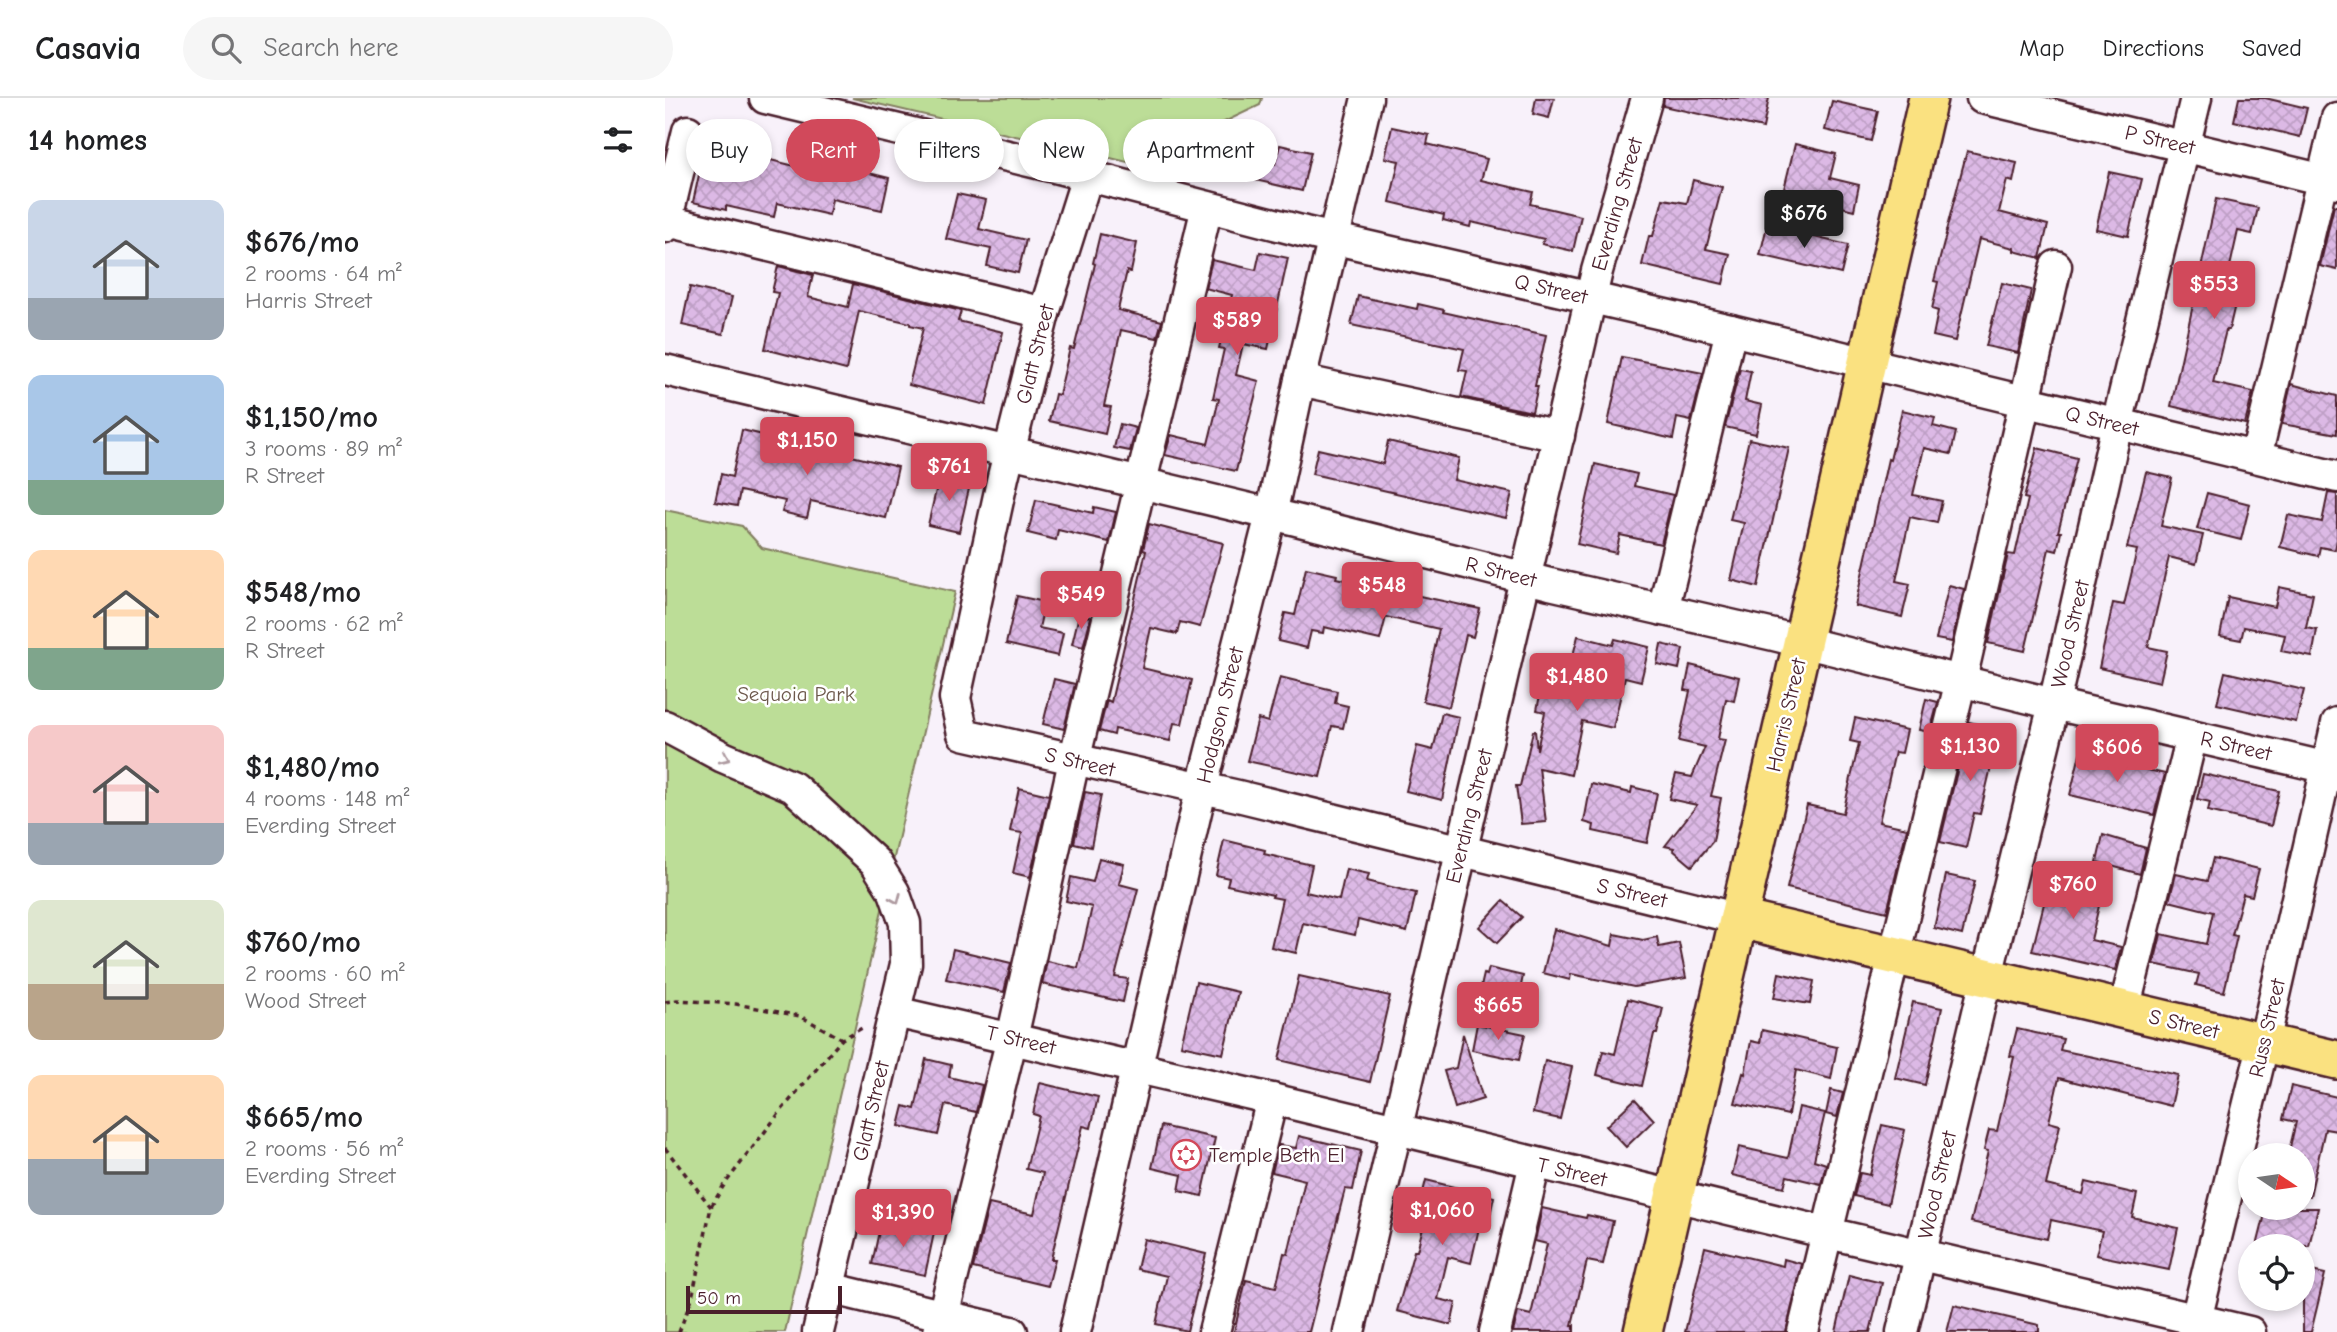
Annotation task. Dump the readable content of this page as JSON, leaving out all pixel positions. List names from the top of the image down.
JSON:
{
  "streets": {
    "main road": ["Harris Street", "S Street"],
    "street": [
      "P Street",
      "Everding Street",
      "Q Street",
      "Glatt Street",
      "R Street",
      "Wood Street",
      "Hodgson Street",
      "Russ Street",
      "T Street"
    ]
  },
  "crossings": [
    ["P Street", "Wood Street"],
    ["Everding Street", "Q Street"],
    ["Everding Street", "R Street"],
    ["Everding Street", "S Street"],
    ["Everding Street", "T Street"],
    ["Q Street", "Wood Street"],
    ["Q Street", "Hodgson Street"],
    ["Q Street", "Harris Street"],
    ["Glatt Street", "R Street"],
    ["Glatt Street", "S Street"],
    ["Glatt Street", "T Street"],
    ["R Street", "Wood Street"],
    ["R Street", "Hodgson Street"],
    ["R Street", "Harris Street"],
    ["R Street", "Russ Street"],
    ["Wood Street", "S Street"],
    ["Wood Street", "T Street"],
    ["Hodgson Street", "S Street"],
    ["Hodgson Street", "T Street"],
    ["Harris Street", "S Street"],
    ["Harris Street", "T Street"],
    ["S Street", "Russ Street"],
    ["Russ Street", "T Street"]
  ],
  "parks": ["Sequoia Park"],
  "places": {
    "synagogue": ["Temple Beth El"]
  },
  "scale_bar": "50 m",
  "north": "right",
  "page": {
    "header": "Casavia",
    "search": "Search here",
    "nav": ["Map", "Directions", "Saved"],
    "heading": "14 homes",
    "chip": [
      "Buy",
      "Rent",
      "Filters",
      "New",
      "Apartment"
    ],
    "list": [
      {
        "name": "$676/mo",
        "note": "2 rooms · 64 m² · Harris Street"
      },
      {
        "name": "$1,150/mo",
        "note": "3 rooms · 89 m² · R Street"
      },
      {
        "name": "$548/mo",
        "note": "2 rooms · 62 m² · R Street"
      },
      {
        "name": "$1,480/mo",
        "note": "4 rooms · 148 m² · Everding Street"
      },
      {
        "name": "$760/mo",
        "note": "2 rooms · 60 m² · Wood Street"
      },
      {
        "name": "$665/mo",
        "note": "2 rooms · 56 m² · Everding Street"
      }
    ],
    "price": [
      "$676",
      "$553",
      "$589",
      "$1,150",
      "$761",
      "$548",
      "$549",
      "$1,480",
      "$1,130",
      "$606",
      "$760",
      "$665",
      "$1,060",
      "$1,390"
    ],
    "scale": "50 m"
  }
}
